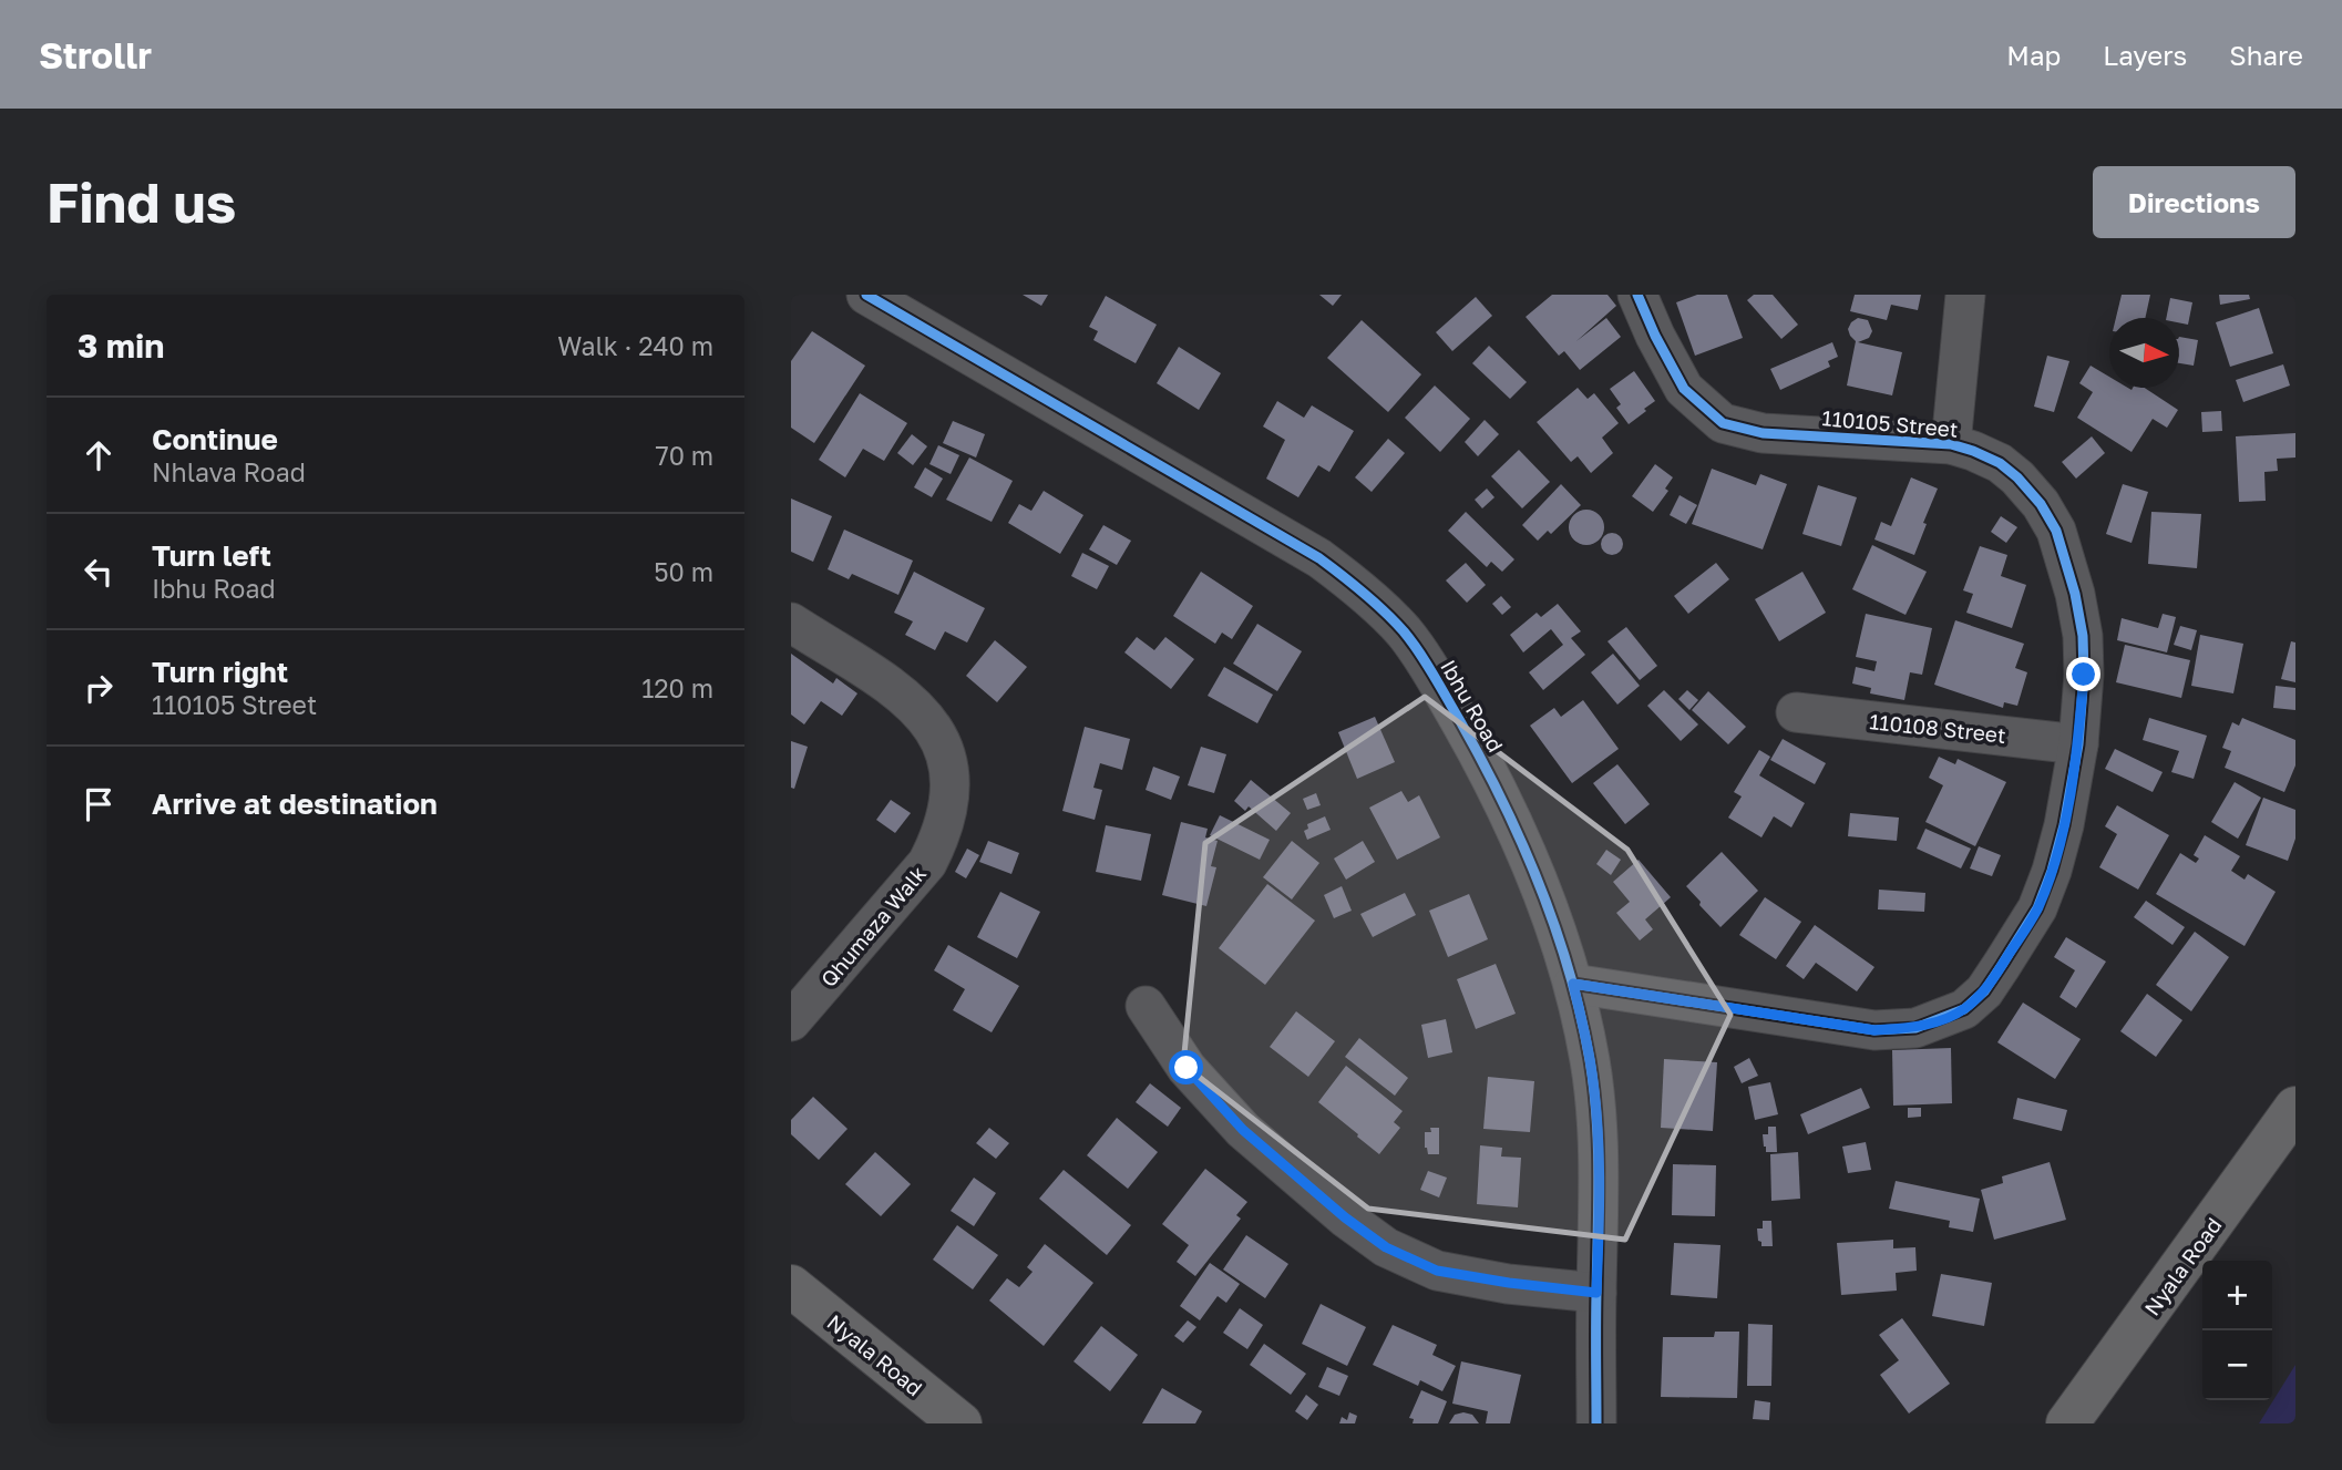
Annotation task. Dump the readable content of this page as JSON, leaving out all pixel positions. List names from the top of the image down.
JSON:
{
  "streets": {
    "street": [
      "110105 Street",
      "Ibhu Road",
      "110108 Street",
      "Qhumaza Walk",
      "Nyala Road"
    ]
  },
  "crossings": [
    ["110105 Street", "Ibhu Road"],
    ["110105 Street", "110108 Street"]
  ],
  "north": "right",
  "page": {
    "header": "Strollr",
    "nav": ["Map", "Layers", "Share"],
    "buttons": "Directions",
    "title": "Find us",
    "heading": ["3 min", "Walk · 240 m"],
    "list": [
      ["Continue", "Nhlava Road", "70 m"],
      ["Turn left", "Ibhu Road", "50 m"],
      ["Turn right", "110105 Street", "120 m"],
      "Arrive at destination"
    ],
    "map_buttons": ["+", "−"]
  }
}
